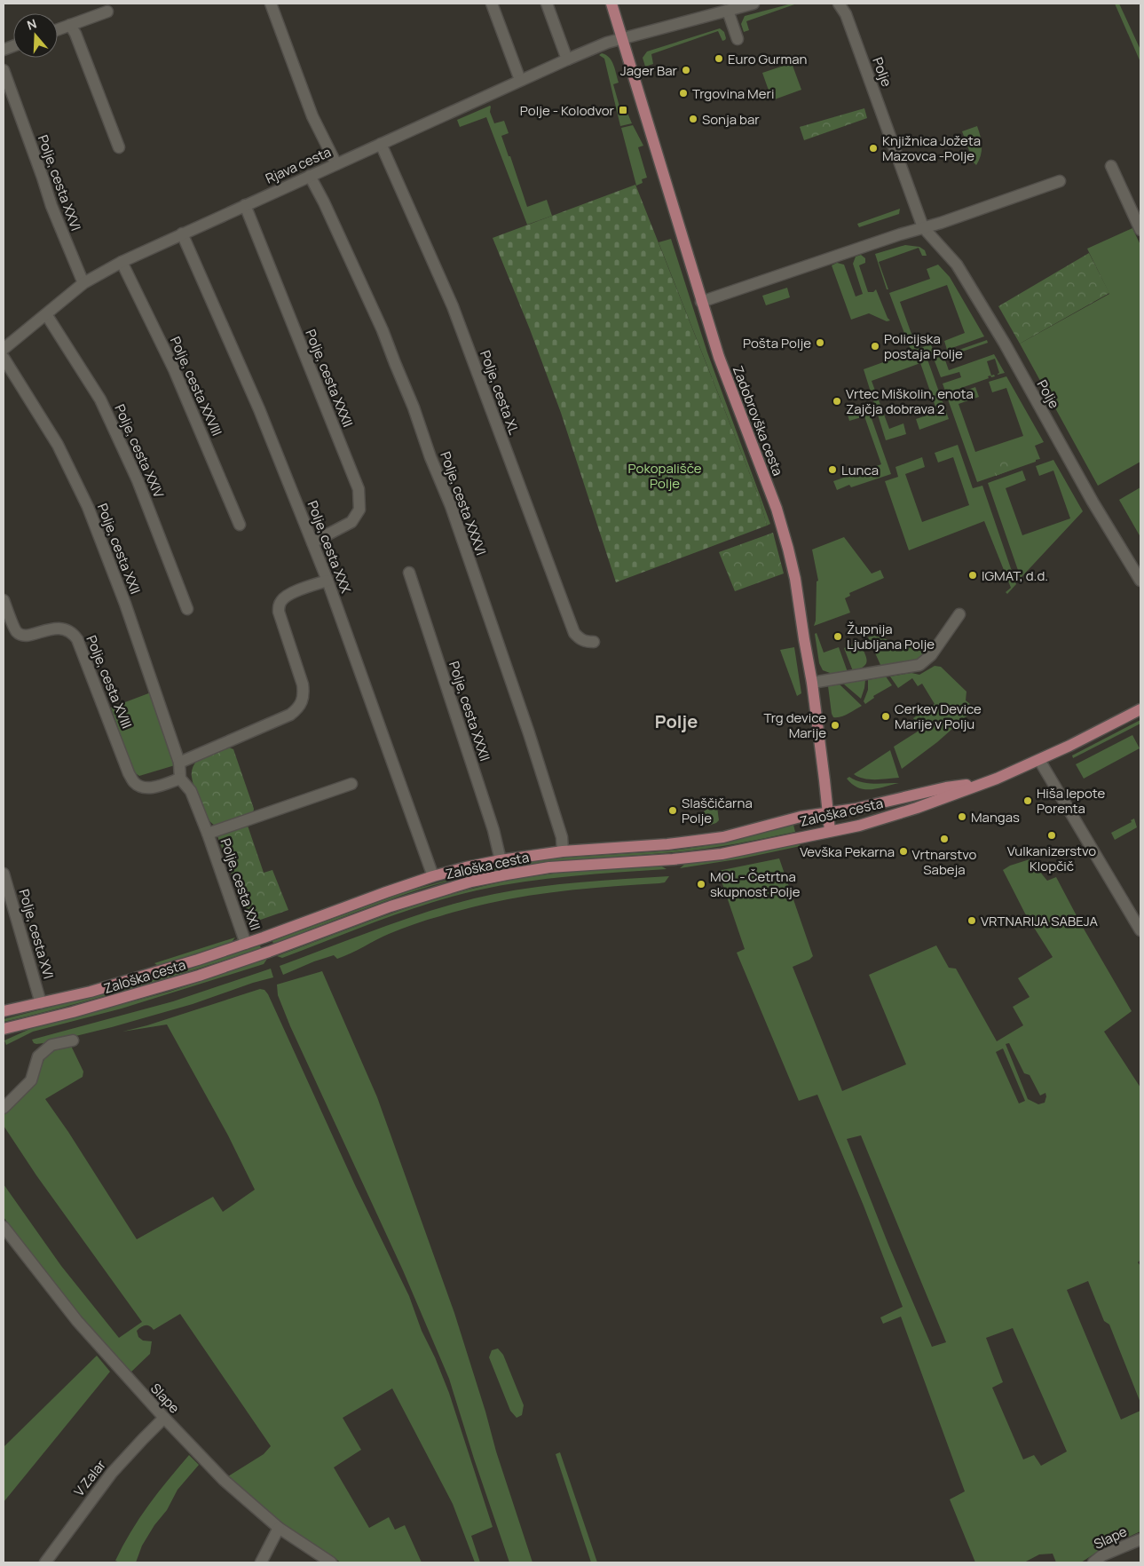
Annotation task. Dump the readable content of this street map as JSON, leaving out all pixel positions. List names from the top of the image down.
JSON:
{
  "streets": {
    "main road": ["Zadobrovška cesta", "Zaloška cesta"],
    "street": [
      "Polje",
      "Rjava cesta",
      "Polje, cesta XXVI",
      "Polje, cesta XXXII",
      "Polje, cesta XXVIII",
      "Polje, cesta XL",
      "Polje, cesta XXIV",
      "Polje, cesta XXXVI",
      "Polje, cesta XXX",
      "Polje, cesta XXII",
      "Polje, cesta XVIII",
      "Polje, cesta XVI",
      "Slape",
      "V Zalar"
    ]
  },
  "crossings": [
    ["Rjava cesta", "Polje, cesta XXVI"],
    ["Rjava cesta", "Polje, cesta XXXII"],
    ["Rjava cesta", "Polje, cesta XXVIII"],
    ["Rjava cesta", "Polje, cesta XL"],
    ["Rjava cesta", "Zadobrovška cesta"],
    ["Rjava cesta", "Polje, cesta XXIV"],
    ["Rjava cesta", "Polje, cesta XXXVI"],
    ["Rjava cesta", "Polje, cesta XXX"],
    ["Polje, cesta XXXII", "Polje, cesta XXX"],
    ["Polje, cesta XXXII", "Zaloška cesta"],
    ["Zadobrovška cesta", "Zaloška cesta"],
    ["Polje, cesta XXXVI", "Zaloška cesta"],
    ["Polje, cesta XXX", "Zaloška cesta"],
    ["Polje, cesta XXII", "Polje, cesta XVIII"],
    ["Polje, cesta XXII", "Zaloška cesta"],
    ["Zaloška cesta", "Polje, cesta XVI"],
    ["Slape", "V Zalar"]
  ],
  "districts": ["Polje"],
  "parks": ["Pokopališče Polje"],
  "places": {
    "other": [
      "Euro Gurman",
      "Jager Bar",
      "Trgovina Meri",
      "Sonja bar",
      "Knjižnica Jožeta Mazovca -Polje",
      "Pošta Polje",
      "Policijska postaja Polje",
      "Vrtec Miškolin, enota Zajčja dobrava 2",
      "Lunca",
      "IGMAT, d.d.",
      "Župnija Ljubljana Polje",
      "Cerkev Device Marije v Polju",
      "Trg device Marije",
      "Hiša lepote Porenta",
      "Slaščičarna Polje",
      "Mangas",
      "Vulkanizerstvo Klopčič",
      "Vrtnarstvo Sabeja",
      "Vevška Pekarna",
      "MOL - Četrtna skupnost Polje",
      "VRTNARIJA SABEJA"
    ],
    "transit": ["Polje - Kolodvor"]
  },
  "north": "top"
}
